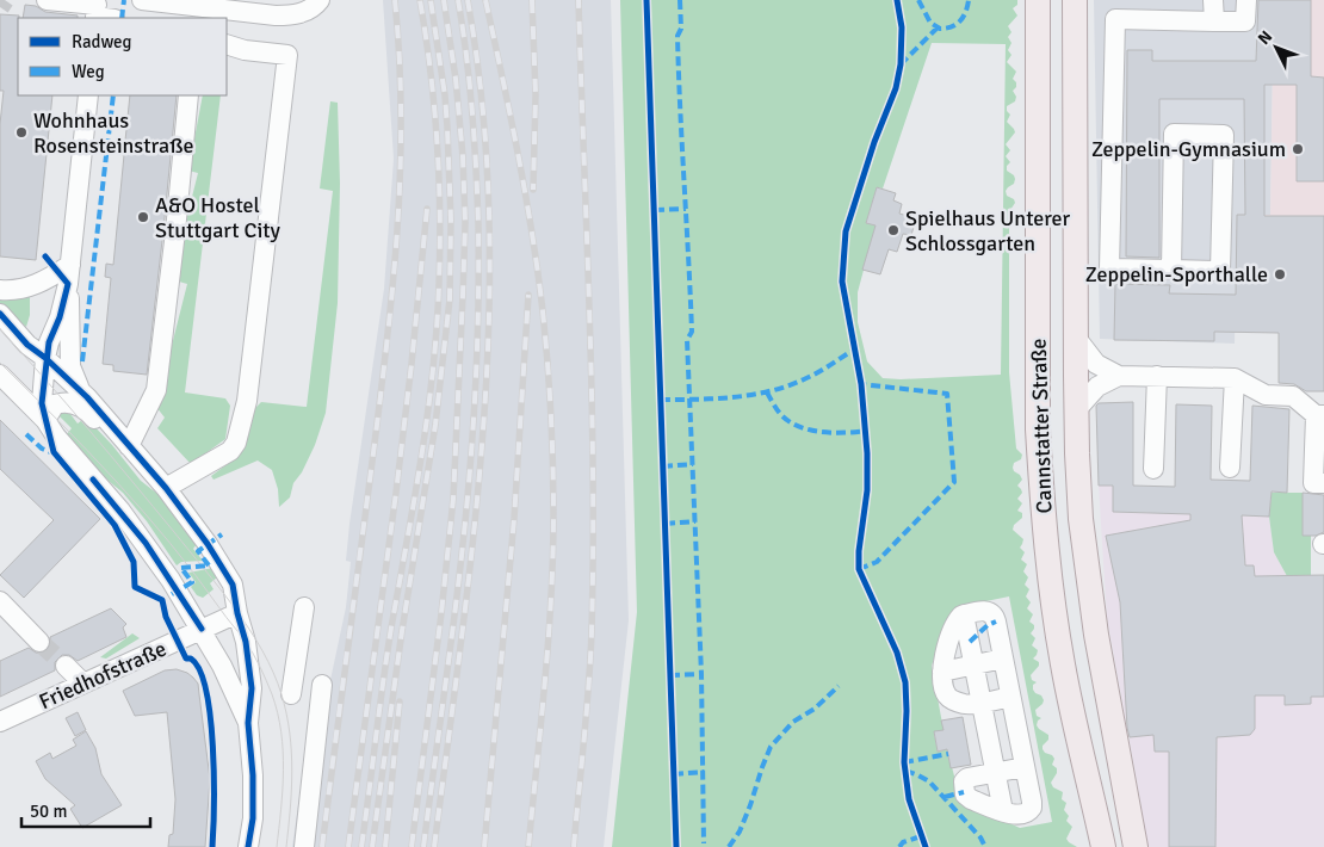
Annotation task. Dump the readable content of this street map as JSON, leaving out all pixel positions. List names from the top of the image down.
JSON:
{
  "streets": {
    "main road": ["Cannstatter Straße"],
    "street": ["Friedhofstraße"]
  },
  "places": [
    "Wohnhaus Rosensteinstraße",
    "Zeppelin-Gymnasium",
    "A&O Hostel Stuttgart City",
    "Spielhaus Unterer Schlossgarten",
    "Zeppelin-Sporthalle"
  ],
  "legend": ["Radweg", "Weg"],
  "scale_bar": "50 m",
  "north": "top left"
}
